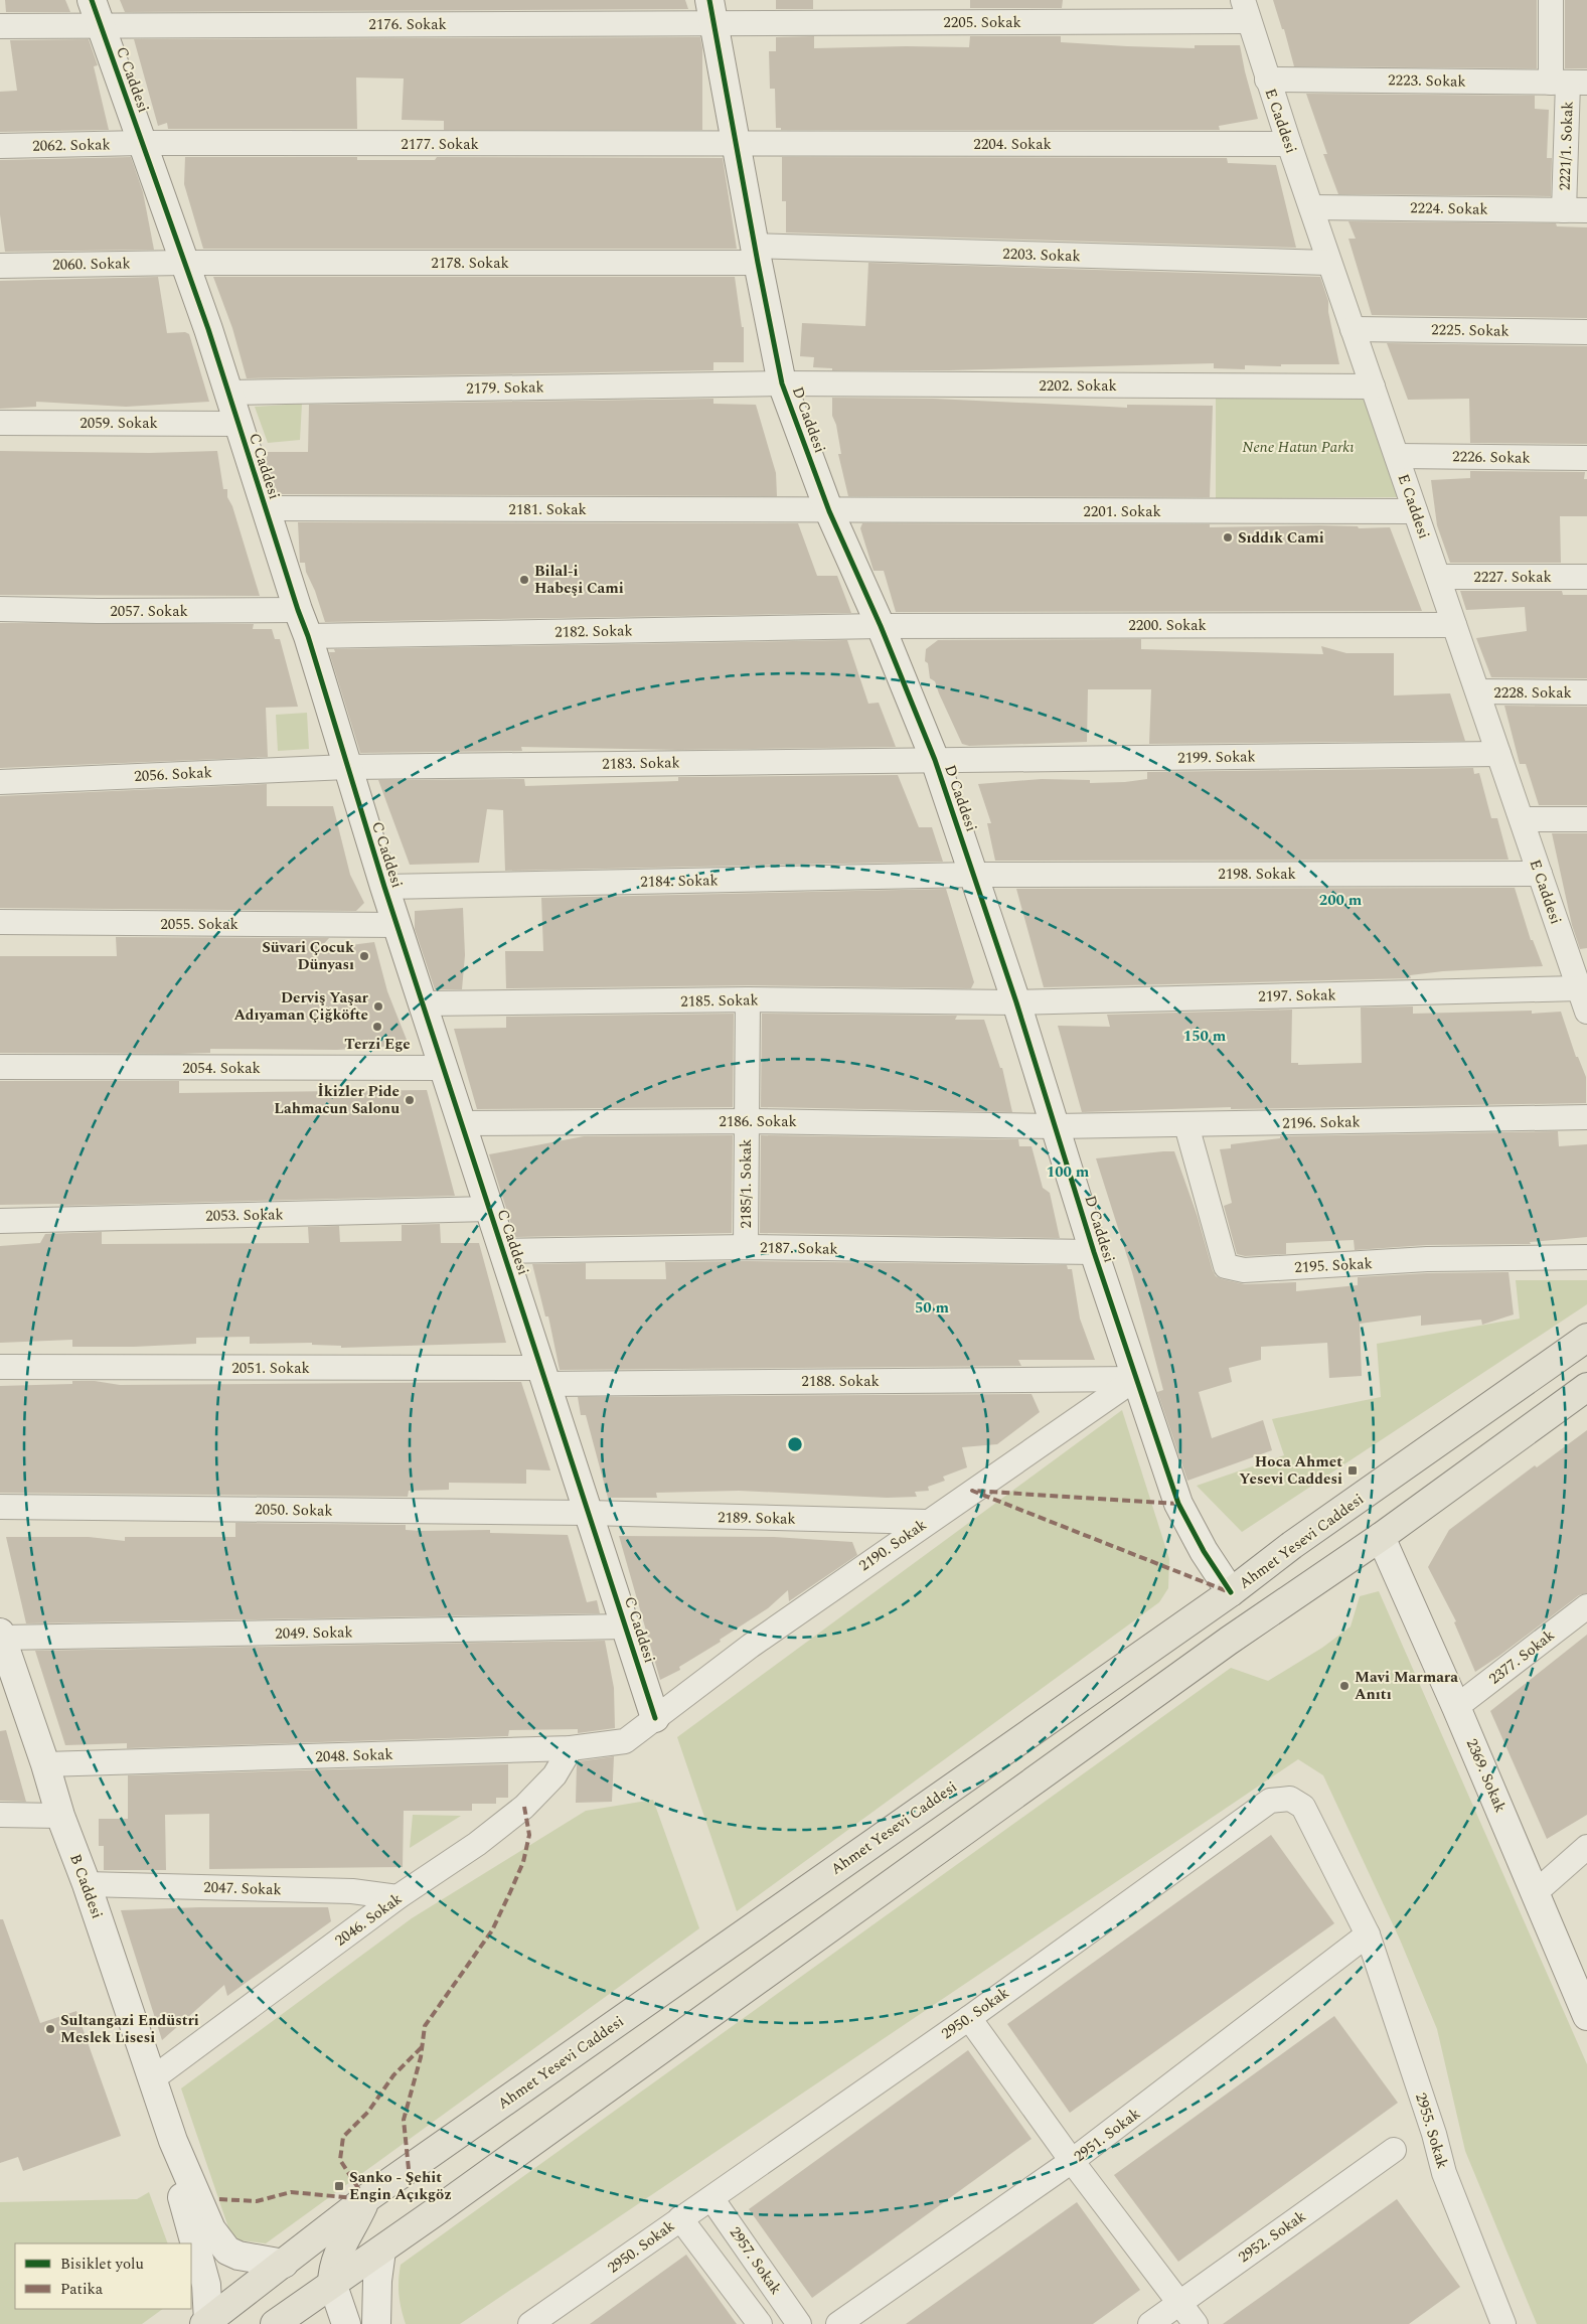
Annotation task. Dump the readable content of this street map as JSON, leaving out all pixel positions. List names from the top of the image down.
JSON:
{
  "streets": {
    "main road": ["Ahmet Yesevi Caddesi"],
    "street": [
      "2205. Sokak",
      "2176. Sokak",
      "C Caddesi",
      "2223. Sokak",
      "E Caddesi",
      "2177. Sokak",
      "2204. Sokak",
      "2062. Sokak",
      "2221/1. Sokak",
      "2224. Sokak",
      "2203. Sokak",
      "2178. Sokak",
      "2060. Sokak",
      "2225. Sokak",
      "2202. Sokak",
      "2179. Sokak",
      "D Caddesi",
      "2059. Sokak",
      "2226. Sokak",
      "2181. Sokak",
      "2201. Sokak",
      "2227. Sokak",
      "2057. Sokak",
      "2200. Sokak",
      "2182. Sokak",
      "2228. Sokak",
      "2199. Sokak",
      "2183. Sokak",
      "2056. Sokak",
      "2198. Sokak",
      "2184. Sokak",
      "2055. Sokak",
      "2197. Sokak",
      "2185. Sokak",
      "2054. Sokak",
      "2186. Sokak",
      "2196. Sokak",
      "2185/1. Sokak",
      "2053. Sokak",
      "2187. Sokak",
      "2195. Sokak",
      "2051. Sokak",
      "2188. Sokak",
      "2050. Sokak",
      "2189. Sokak",
      "2190. Sokak",
      "2049. Sokak",
      "2377. Sokak",
      "2048. Sokak",
      "2369. Sokak",
      "B Caddesi",
      "2047. Sokak",
      "2046. Sokak",
      "2950. Sokak",
      "2955. Sokak",
      "2951. Sokak",
      "2952. Sokak",
      "2957. Sokak"
    ]
  },
  "crossings": [
    ["2205. Sokak", "2176. Sokak"],
    ["2205. Sokak", "E Caddesi"],
    ["2205. Sokak", "D Caddesi"],
    ["2176. Sokak", "C Caddesi"],
    ["2176. Sokak", "D Caddesi"],
    ["C Caddesi", "2177. Sokak"],
    ["C Caddesi", "2062. Sokak"],
    ["C Caddesi", "2178. Sokak"],
    ["C Caddesi", "2060. Sokak"],
    ["C Caddesi", "2179. Sokak"],
    ["C Caddesi", "2059. Sokak"],
    ["C Caddesi", "2181. Sokak"],
    ["C Caddesi", "2057. Sokak"],
    ["C Caddesi", "2182. Sokak"],
    ["C Caddesi", "2183. Sokak"],
    ["C Caddesi", "2056. Sokak"],
    ["C Caddesi", "2184. Sokak"],
    ["C Caddesi", "2055. Sokak"],
    ["C Caddesi", "2185. Sokak"],
    ["C Caddesi", "2054. Sokak"],
    ["C Caddesi", "2186. Sokak"],
    ["C Caddesi", "2053. Sokak"],
    ["C Caddesi", "2187. Sokak"],
    ["C Caddesi", "2051. Sokak"],
    ["C Caddesi", "2188. Sokak"],
    ["C Caddesi", "2050. Sokak"],
    ["C Caddesi", "2189. Sokak"],
    ["C Caddesi", "2190. Sokak"],
    ["C Caddesi", "2049. Sokak"],
    ["C Caddesi", "2048. Sokak"],
    ["2223. Sokak", "E Caddesi"],
    ["2223. Sokak", "2221/1. Sokak"],
    ["E Caddesi", "2204. Sokak"],
    ["E Caddesi", "2224. Sokak"],
    ["E Caddesi", "2203. Sokak"],
    ["E Caddesi", "2225. Sokak"],
    ["E Caddesi", "2202. Sokak"],
    ["E Caddesi", "2226. Sokak"],
    ["E Caddesi", "2201. Sokak"],
    ["E Caddesi", "2227. Sokak"],
    ["E Caddesi", "2200. Sokak"],
    ["E Caddesi", "2228. Sokak"],
    ["E Caddesi", "2199. Sokak"],
    ["E Caddesi", "2198. Sokak"],
    ["E Caddesi", "2197. Sokak"],
    ["2177. Sokak", "2204. Sokak"],
    ["2177. Sokak", "2062. Sokak"],
    ["2177. Sokak", "D Caddesi"],
    ["2204. Sokak", "D Caddesi"],
    ["2221/1. Sokak", "2224. Sokak"],
    ["2203. Sokak", "2178. Sokak"],
    ["2203. Sokak", "D Caddesi"],
    ["2178. Sokak", "2060. Sokak"],
    ["2178. Sokak", "D Caddesi"],
    ["2202. Sokak", "2179. Sokak"],
    ["2202. Sokak", "D Caddesi"],
    ["2179. Sokak", "D Caddesi"],
    ["D Caddesi", "2181. Sokak"],
    ["D Caddesi", "2201. Sokak"],
    ["D Caddesi", "2200. Sokak"],
    ["D Caddesi", "2182. Sokak"],
    ["D Caddesi", "2199. Sokak"],
    ["D Caddesi", "2183. Sokak"],
    ["D Caddesi", "2198. Sokak"],
    ["D Caddesi", "2184. Sokak"],
    ["D Caddesi", "2197. Sokak"],
    ["D Caddesi", "2185. Sokak"],
    ["D Caddesi", "2186. Sokak"],
    ["D Caddesi", "2196. Sokak"],
    ["D Caddesi", "2187. Sokak"],
    ["D Caddesi", "2188. Sokak"],
    ["D Caddesi", "Ahmet Yesevi Caddesi"],
    ["D Caddesi", "2190. Sokak"],
    ["2181. Sokak", "2201. Sokak"],
    ["2200. Sokak", "2182. Sokak"],
    ["2199. Sokak", "2183. Sokak"],
    ["2183. Sokak", "2056. Sokak"],
    ["2198. Sokak", "2184. Sokak"],
    ["2197. Sokak", "2185. Sokak"],
    ["2185. Sokak", "2185/1. Sokak"],
    ["2186. Sokak", "2196. Sokak"],
    ["2186. Sokak", "2185/1. Sokak"],
    ["2196. Sokak", "2195. Sokak"],
    ["2185/1. Sokak", "2187. Sokak"],
    ["2051. Sokak", "2188. Sokak"],
    ["2188. Sokak", "2190. Sokak"],
    ["2050. Sokak", "2189. Sokak"],
    ["2189. Sokak", "2190. Sokak"],
    ["Ahmet Yesevi Caddesi", "B Caddesi"],
    ["2190. Sokak", "2048. Sokak"],
    ["2049. Sokak", "B Caddesi"],
    ["2377. Sokak", "2369. Sokak"],
    ["2048. Sokak", "B Caddesi"],
    ["2048. Sokak", "2046. Sokak"],
    ["B Caddesi", "2047. Sokak"],
    ["B Caddesi", "2046. Sokak"],
    ["2047. Sokak", "2046. Sokak"],
    ["2950. Sokak", "2955. Sokak"],
    ["2950. Sokak", "2951. Sokak"],
    ["2950. Sokak", "2957. Sokak"],
    ["2955. Sokak", "2951. Sokak"]
  ],
  "parks": ["Nene Hatun Parkı"],
  "places": {
    "other": [
      "Sıddık Cami",
      "Bilal-i Habeşi Cami",
      "Süvari Çocuk Dünyası",
      "Derviş Yaşar Adıyaman Çiğköfte",
      "Terzi Ege",
      "İkizler Pide Lahmacun Salonu",
      "Mavi Marmara Anıtı",
      "Sultangazi Endüstri Meslek Lisesi"
    ],
    "transit": ["Hoca Ahmet Yesevi Caddesi", "Sanko - Şehit Engin Açıkgöz"]
  },
  "legend": ["Bisiklet yolu", "Patika"],
  "rings": [
    "200 m",
    "150 m",
    "100 m",
    "50 m"
  ]
}
